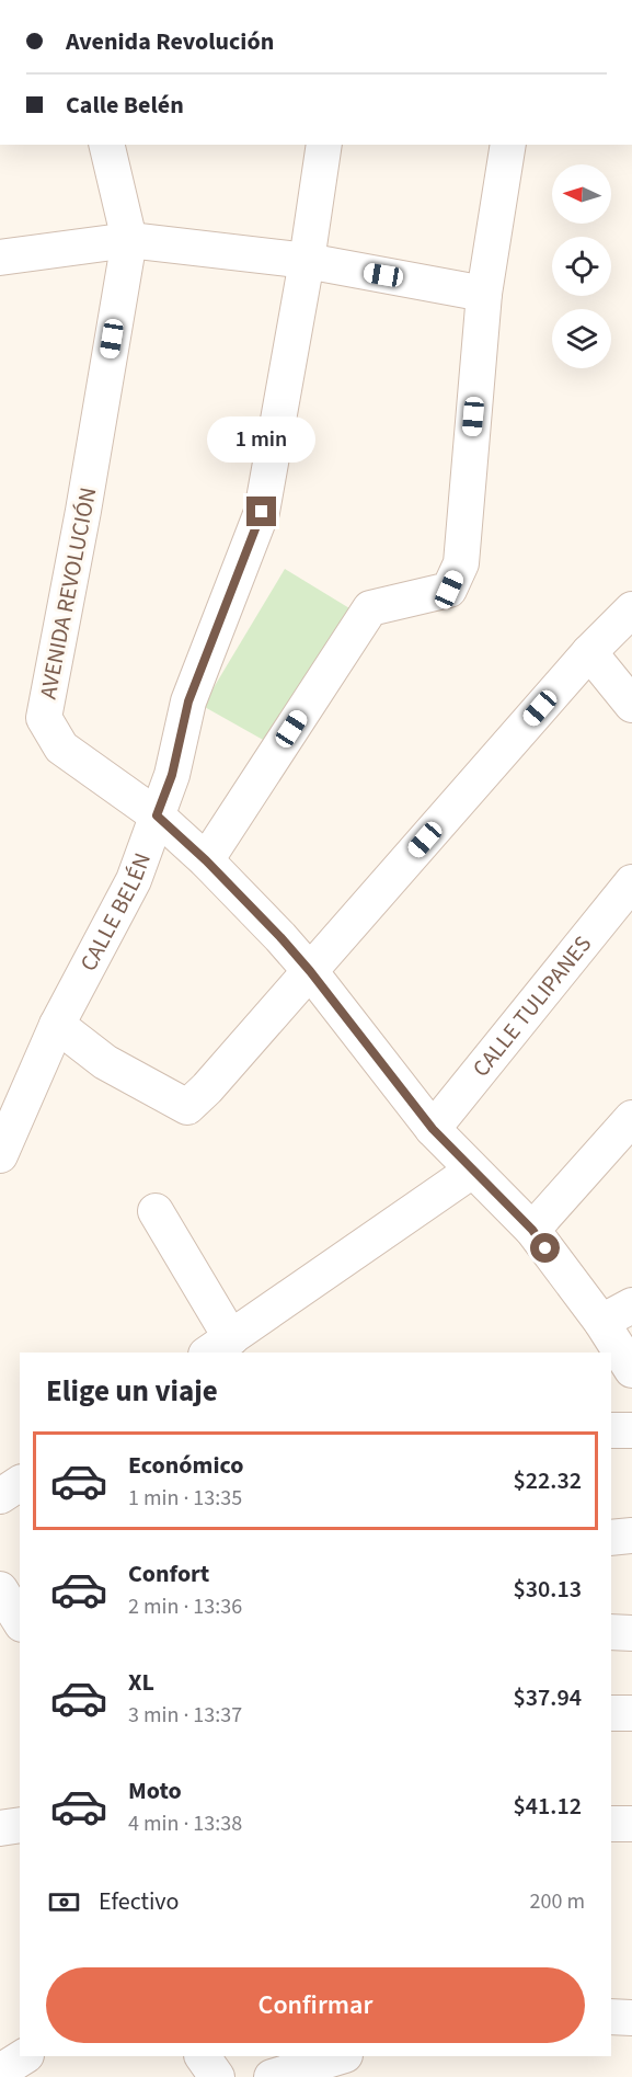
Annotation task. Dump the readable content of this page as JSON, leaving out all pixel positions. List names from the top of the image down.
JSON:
{
  "streets": {
    "street": ["AVENIDA REVOLUCIÓN", "CALLE BELÉN", "CALLE TULIPANES"]
  },
  "crossings": [
    ["AVENIDA REVOLUCIÓN", "CALLE BELÉN"],
    ["AVENIDA REVOLUCIÓN", "CALLE TULIPANES"]
  ],
  "north": "left",
  "page": {
    "banner": ["Avenida Revolución", "Calle Belén"],
    "bubble": "1 min",
    "heading": "Elige un viaje",
    "list": [
      {
        "name": "Económico",
        "note": "1 min · 13:35",
        "value": "$22.32"
      },
      {
        "name": "Confort",
        "note": "2 min · 13:36",
        "value": "$30.13"
      },
      {
        "name": "XL",
        "note": "3 min · 13:37",
        "value": "$37.94"
      },
      {
        "name": "Moto",
        "note": "4 min · 13:38",
        "value": "$41.12"
      }
    ],
    "pay": ["Efectivo", "200 m"],
    "buttons": "Confirmar"
  }
}
